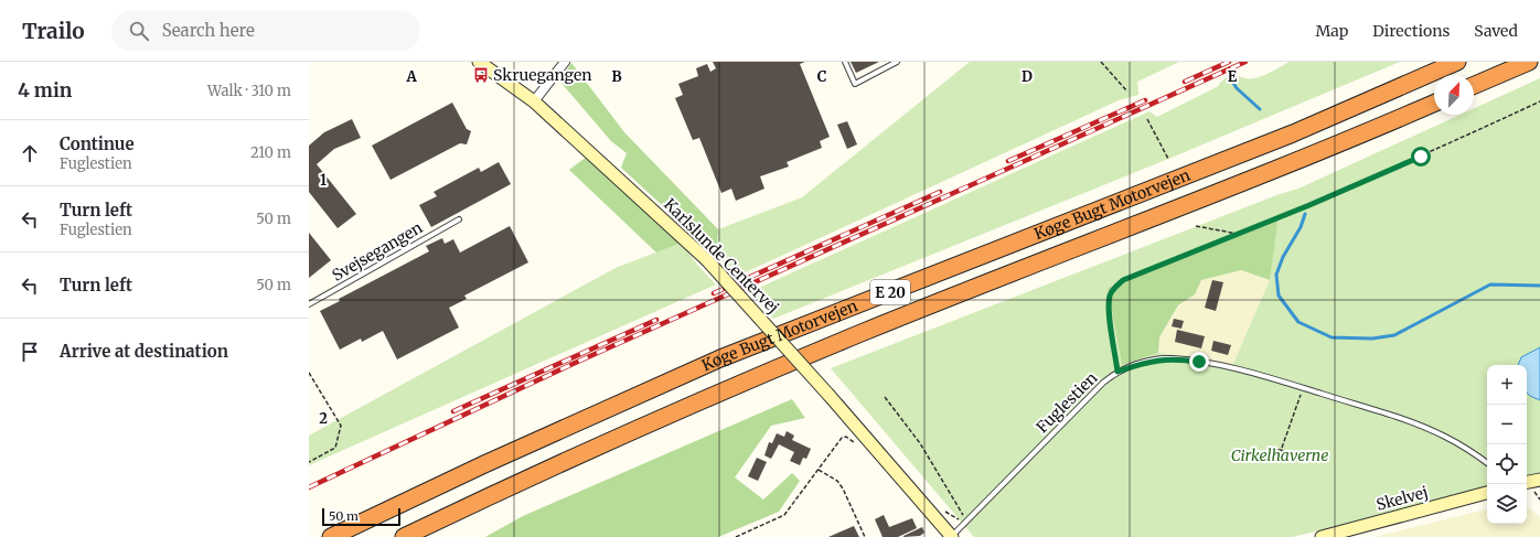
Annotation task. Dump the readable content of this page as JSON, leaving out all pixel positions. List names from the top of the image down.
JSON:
{
  "streets": {
    "highway": ["Køge Bugt Motorvejen", "E 20"],
    "street": ["Karlslunde Centervej", "Skelvej"],
    "lane": ["Svejsegangen", "Fuglestien"]
  },
  "crossings": [
    ["Karlslunde Centervej", "Fuglestien"]
  ],
  "parks": ["Cirkelhaverne"],
  "places": {
    "bus stop": ["Skruegangen"]
  },
  "scale_bar": "50 m",
  "north": "top right",
  "page": {
    "header": "Trailo",
    "search": "Search here",
    "nav": ["Map", "Directions", "Saved"],
    "heading": ["4 min", "Walk · 310 m"],
    "list": [
      ["Continue", "Fuglestien", "210 m"],
      ["Turn left", "Fuglestien", "50 m"],
      ["Turn left", "50 m"],
      "Arrive at destination"
    ],
    "map_buttons": ["+", "−"],
    "scale": "50 m"
  },
  "grid": {
    "columns": [
      "A",
      "B",
      "C",
      "D",
      "E"
    ],
    "rows": ["1", "2"]
  }
}
